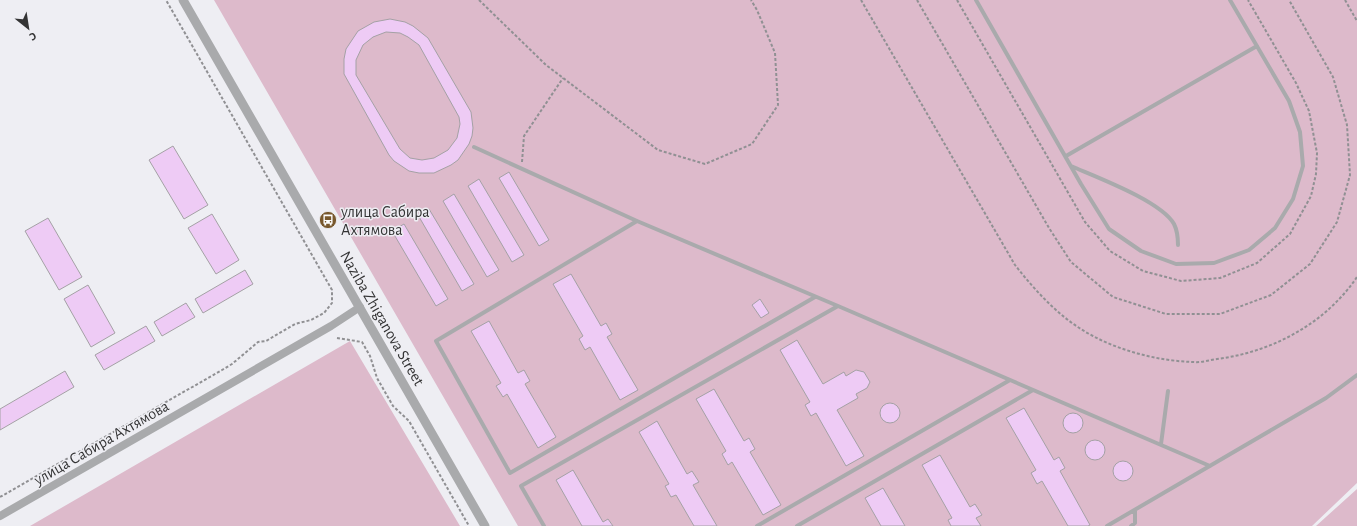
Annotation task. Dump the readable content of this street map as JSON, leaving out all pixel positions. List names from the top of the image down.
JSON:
{
  "streets": {
    "street": ["Naziba Zhiganova Street", "улица Сабира Ахтямова"]
  },
  "crossings": [
    ["Naziba Zhiganova Street", "улица Сабира Ахтямова"]
  ],
  "places": {
    "bus stop": ["улица Сабира Ахтямова"]
  },
  "north": "bottom right"
}
